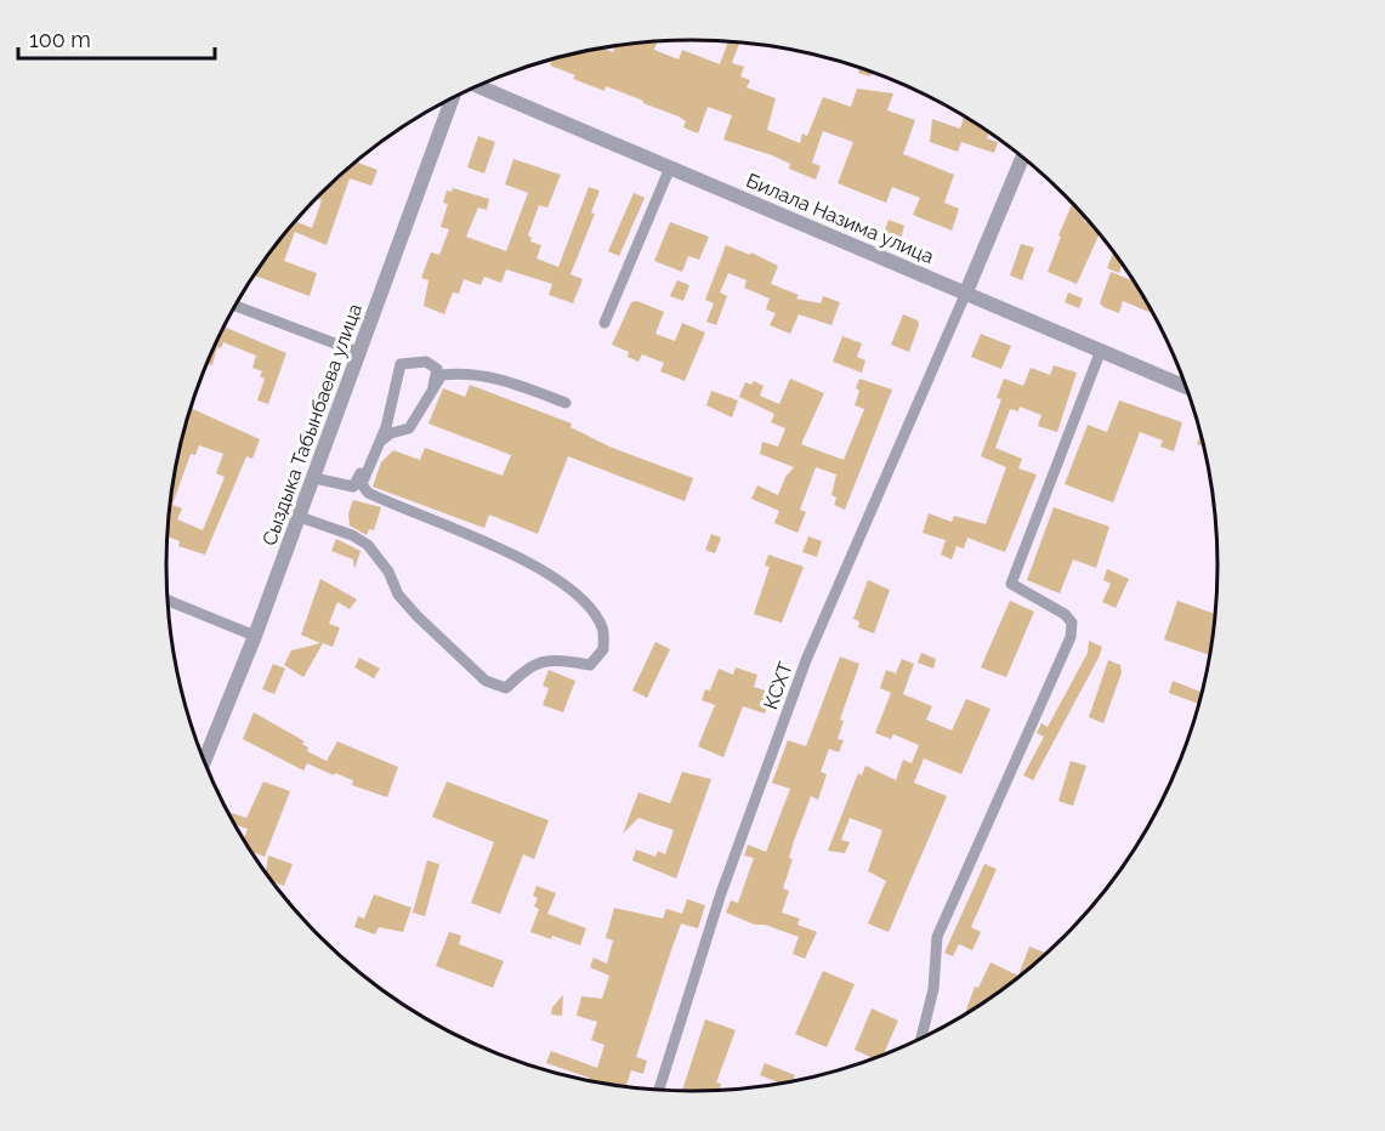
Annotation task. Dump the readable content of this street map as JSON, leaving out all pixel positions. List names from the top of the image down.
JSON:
{
  "streets": {
    "street": ["Билала Назима улица", "Сыздыка Табынбаева улица", "КСХТ"]
  },
  "crossings": [
    ["Билала Назима улица", "КСХТ"]
  ],
  "scale_bar": "100 m"
}
